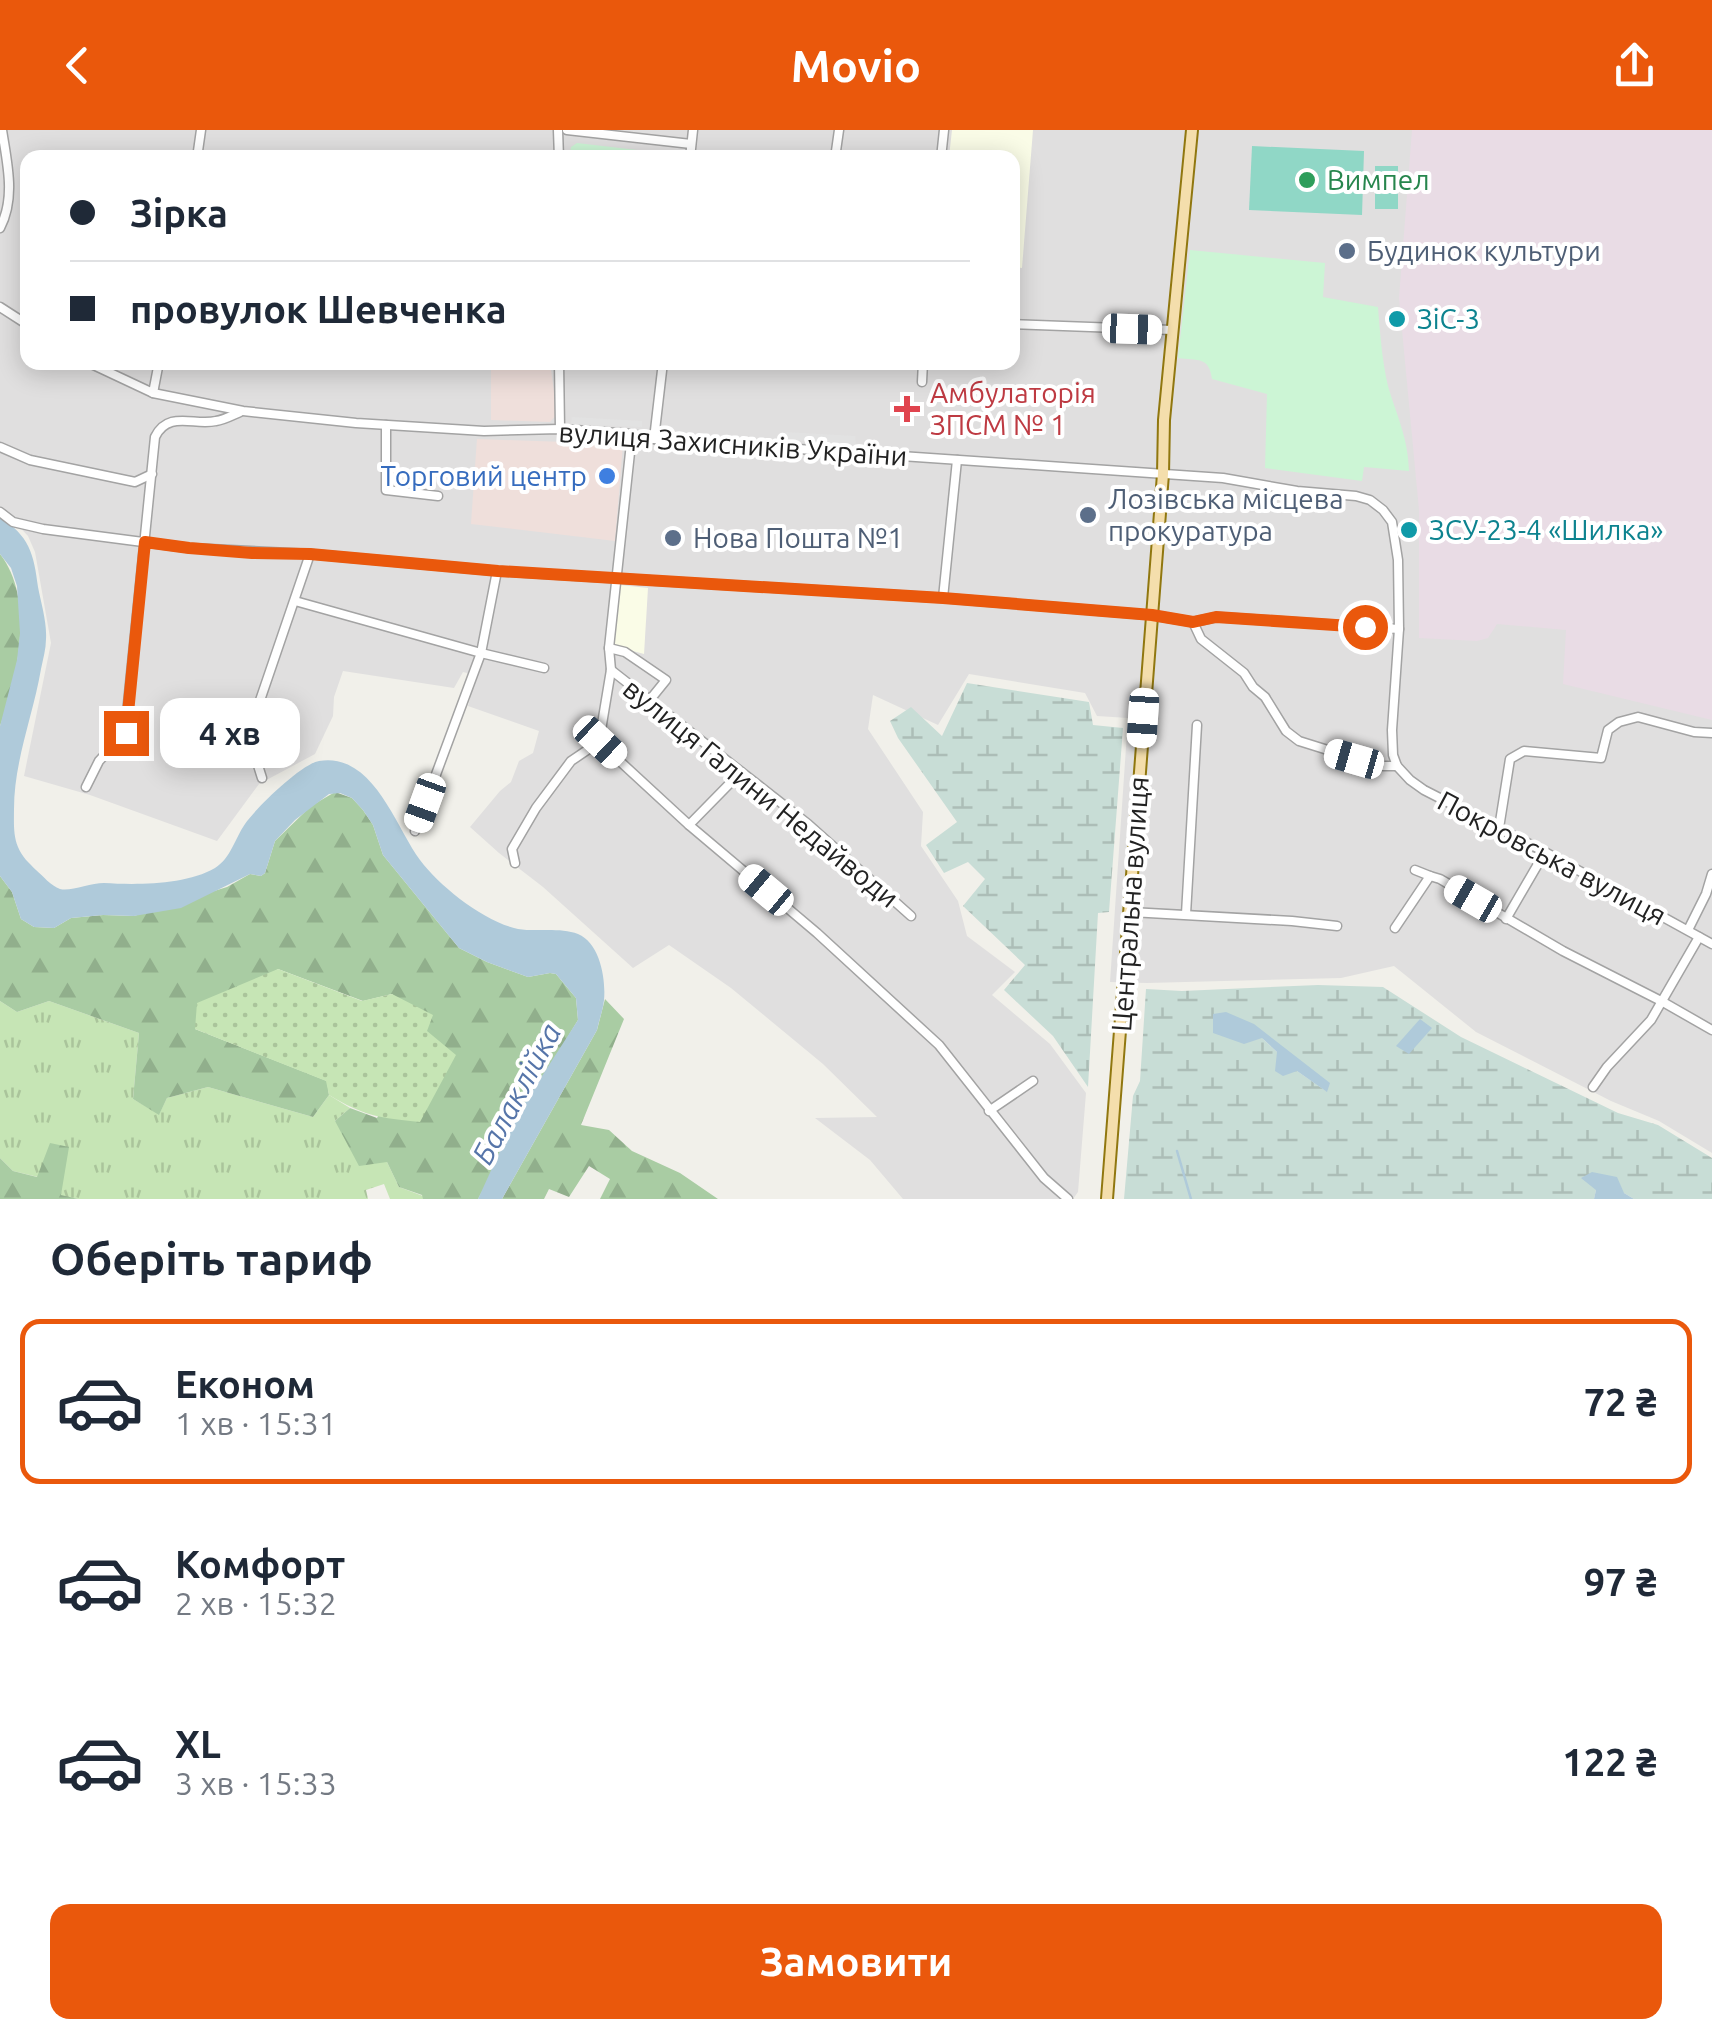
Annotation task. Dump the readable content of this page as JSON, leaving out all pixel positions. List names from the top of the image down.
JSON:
{
  "streets": {
    "main road": ["Центральна вулиця"],
    "street": ["вулиця Захисників України", "вулиця Галини Недайводи", "Покровська вулиця"]
  },
  "crossings": [
    ["вулиця Захисників України", "Центральна вулиця"]
  ],
  "water": ["Балаклійка"],
  "places": {
    "other": [
      "Вимпел",
      "Будинок культури",
      "ЗіС-3",
      "Торговий центр",
      "Лозівська місцева прокуратура",
      "ЗСУ-23-4 «Шилка»",
      "Нова Пошта №1"
    ],
    "health": ["Амбулаторія ЗПСМ № 1"]
  },
  "page": {
    "header": "Movio",
    "banner": ["Зірка", "провулок Шевченка"],
    "bubble": "4 хв",
    "heading": "Оберіть тариф",
    "list": [
      {
        "name": "Економ",
        "note": "1 хв · 15:31",
        "value": "72 ₴"
      },
      {
        "name": "Комфорт",
        "note": "2 хв · 15:32",
        "value": "97 ₴"
      },
      {
        "name": "XL",
        "note": "3 хв · 15:33",
        "value": "122 ₴"
      }
    ],
    "buttons": "Замовити"
  }
}
